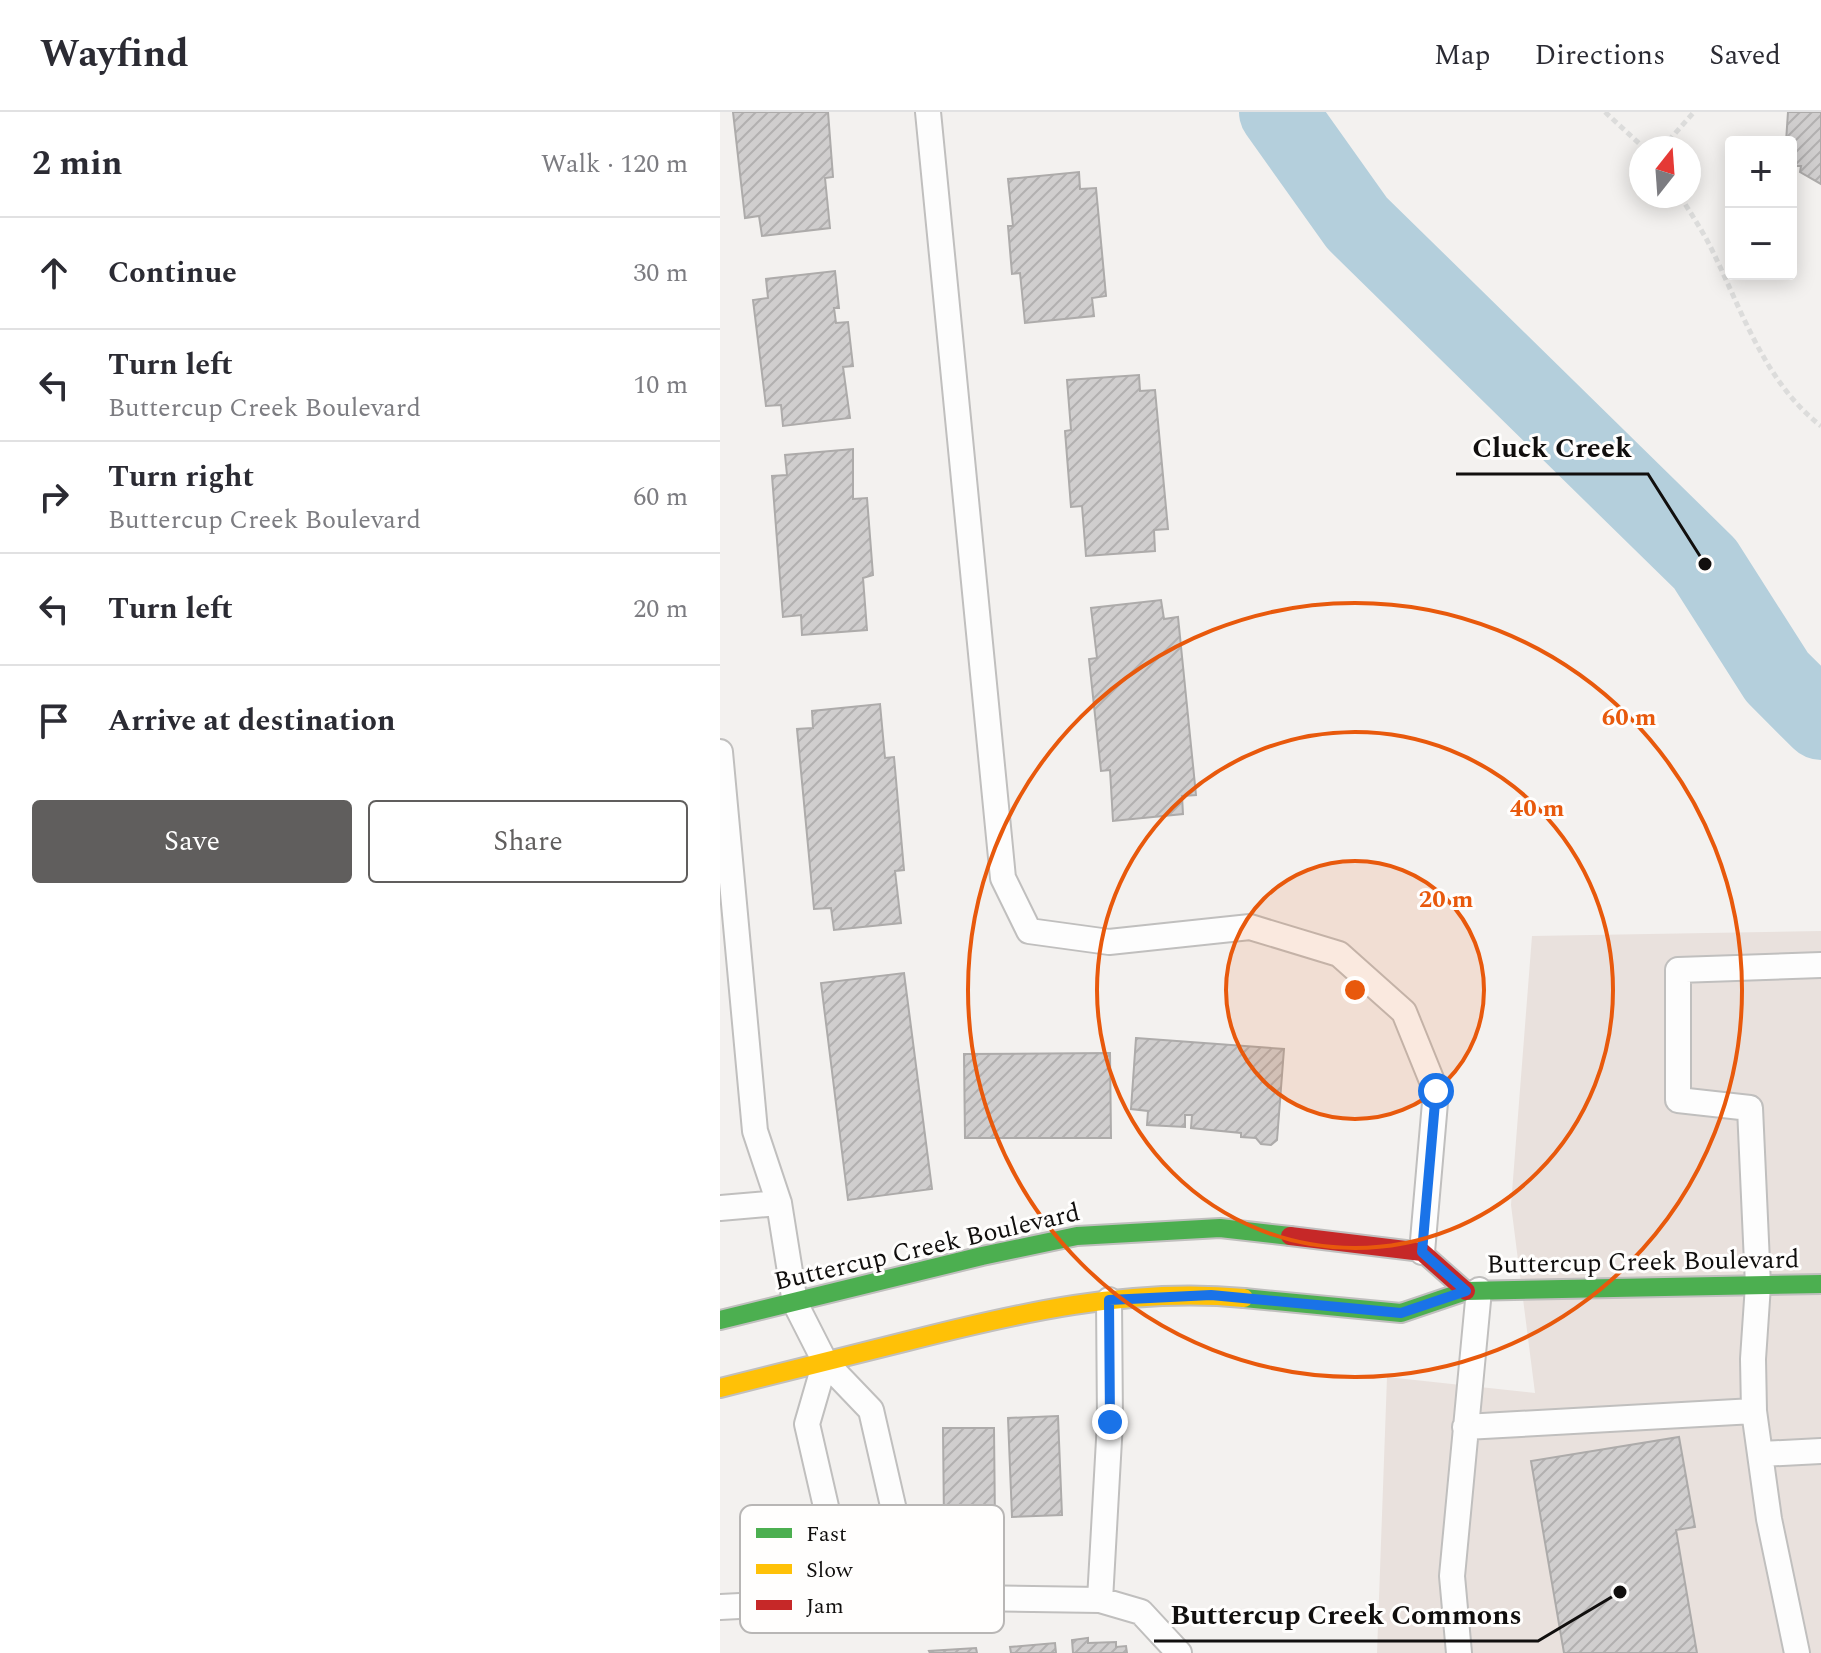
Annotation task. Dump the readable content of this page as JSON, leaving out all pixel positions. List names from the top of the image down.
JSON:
{
  "streets": {
    "street": ["Buttercup Creek Boulevard"]
  },
  "places": ["Cluck Creek", "Buttercup Creek Commons"],
  "legend": ["Fast", "Slow", "Jam"],
  "north": "top",
  "page": {
    "header": "Wayfind",
    "nav": ["Map", "Directions", "Saved"],
    "heading": ["2 min", "Walk · 120 m"],
    "map_buttons": ["+", "−"],
    "list": [
      ["Continue", "30 m"],
      ["Turn left", "Buttercup Creek Boulevard", "10 m"],
      ["Turn right", "Buttercup Creek Boulevard", "60 m"],
      ["Turn left", "20 m"],
      "Arrive at destination"
    ],
    "buttons": ["Save", "Share"]
  },
  "rings": ["60 m", "40 m", "20 m"]
}
